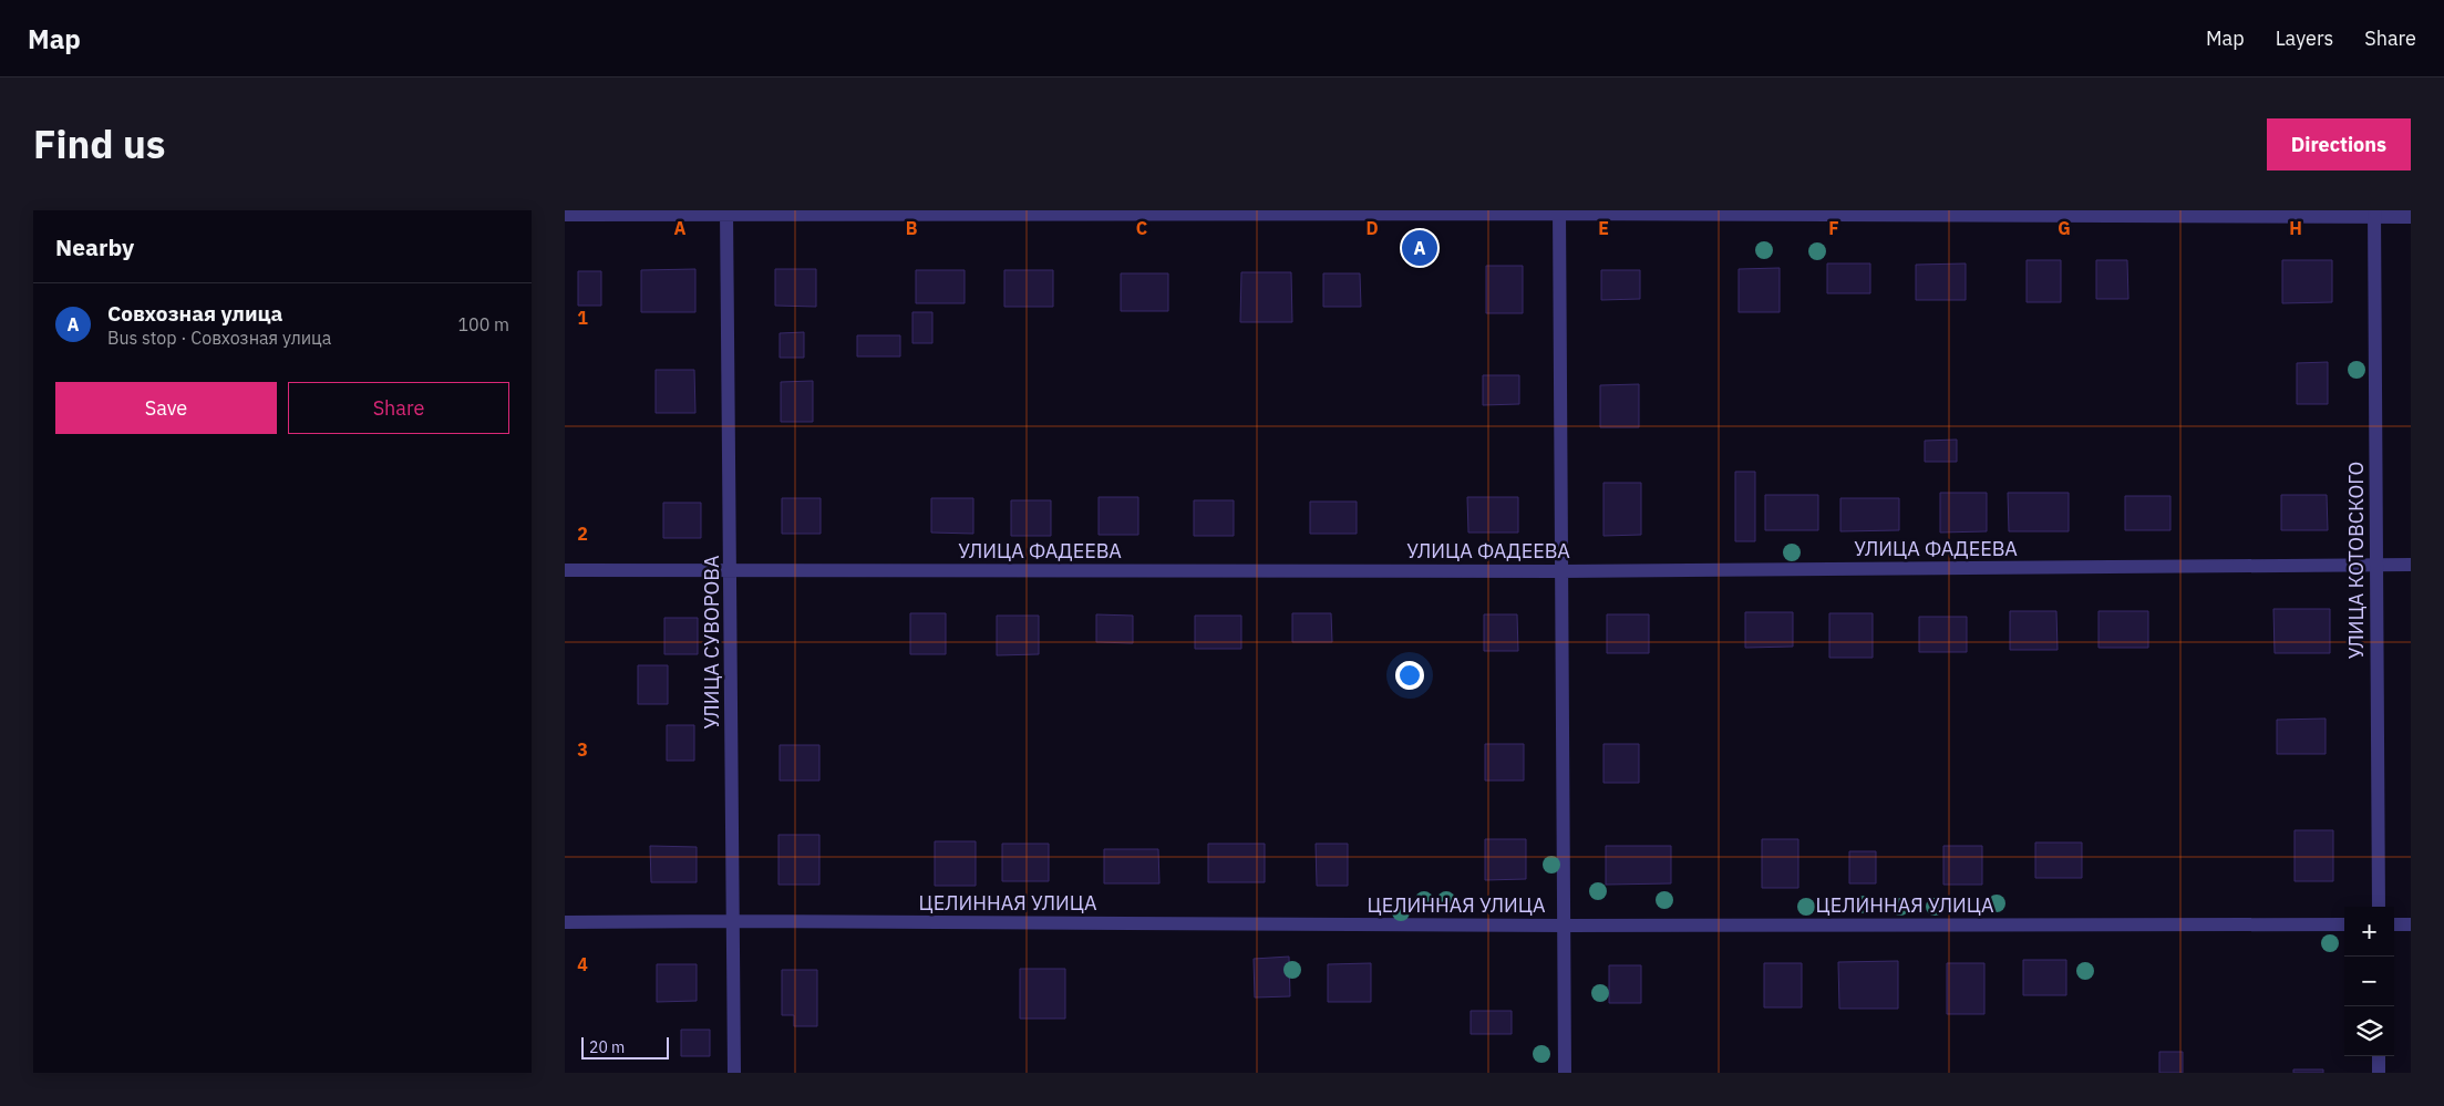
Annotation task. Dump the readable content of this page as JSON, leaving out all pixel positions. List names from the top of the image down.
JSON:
{
  "streets": {
    "street": [
      "УЛИЦА ФАДЕЕВА",
      "УЛИЦА КОТОВСКОГО",
      "УЛИЦА СУВОРОВА",
      "ЦЕЛИННАЯ УЛИЦА"
    ]
  },
  "crossings": [
    ["УЛИЦА ФАДЕЕВА", "УЛИЦА КОТОВСКОГО"],
    ["УЛИЦА ФАДЕЕВА", "УЛИЦА СУВОРОВА"],
    ["УЛИЦА СУВОРОВА", "ЦЕЛИННАЯ УЛИЦА"]
  ],
  "scale_bar": "20 m",
  "page": {
    "header": "Map",
    "nav": ["Map", "Layers", "Share"],
    "title": "Find us",
    "buttons": [
      "Directions",
      ["Save", "Share"]
    ],
    "heading": "Nearby",
    "pins": "A",
    "list": [
      {
        "mark": "A",
        "name": "Совхозная улица",
        "note": "Bus stop · Совхозная улица",
        "value": "100 m"
      }
    ],
    "map_buttons": ["+", "−"],
    "scale": "20 m"
  },
  "grid": {
    "columns": [
      "A",
      "B",
      "C",
      "D",
      "E",
      "F",
      "G",
      "H"
    ],
    "rows": [
      "1",
      "2",
      "3",
      "4"
    ]
  }
}
